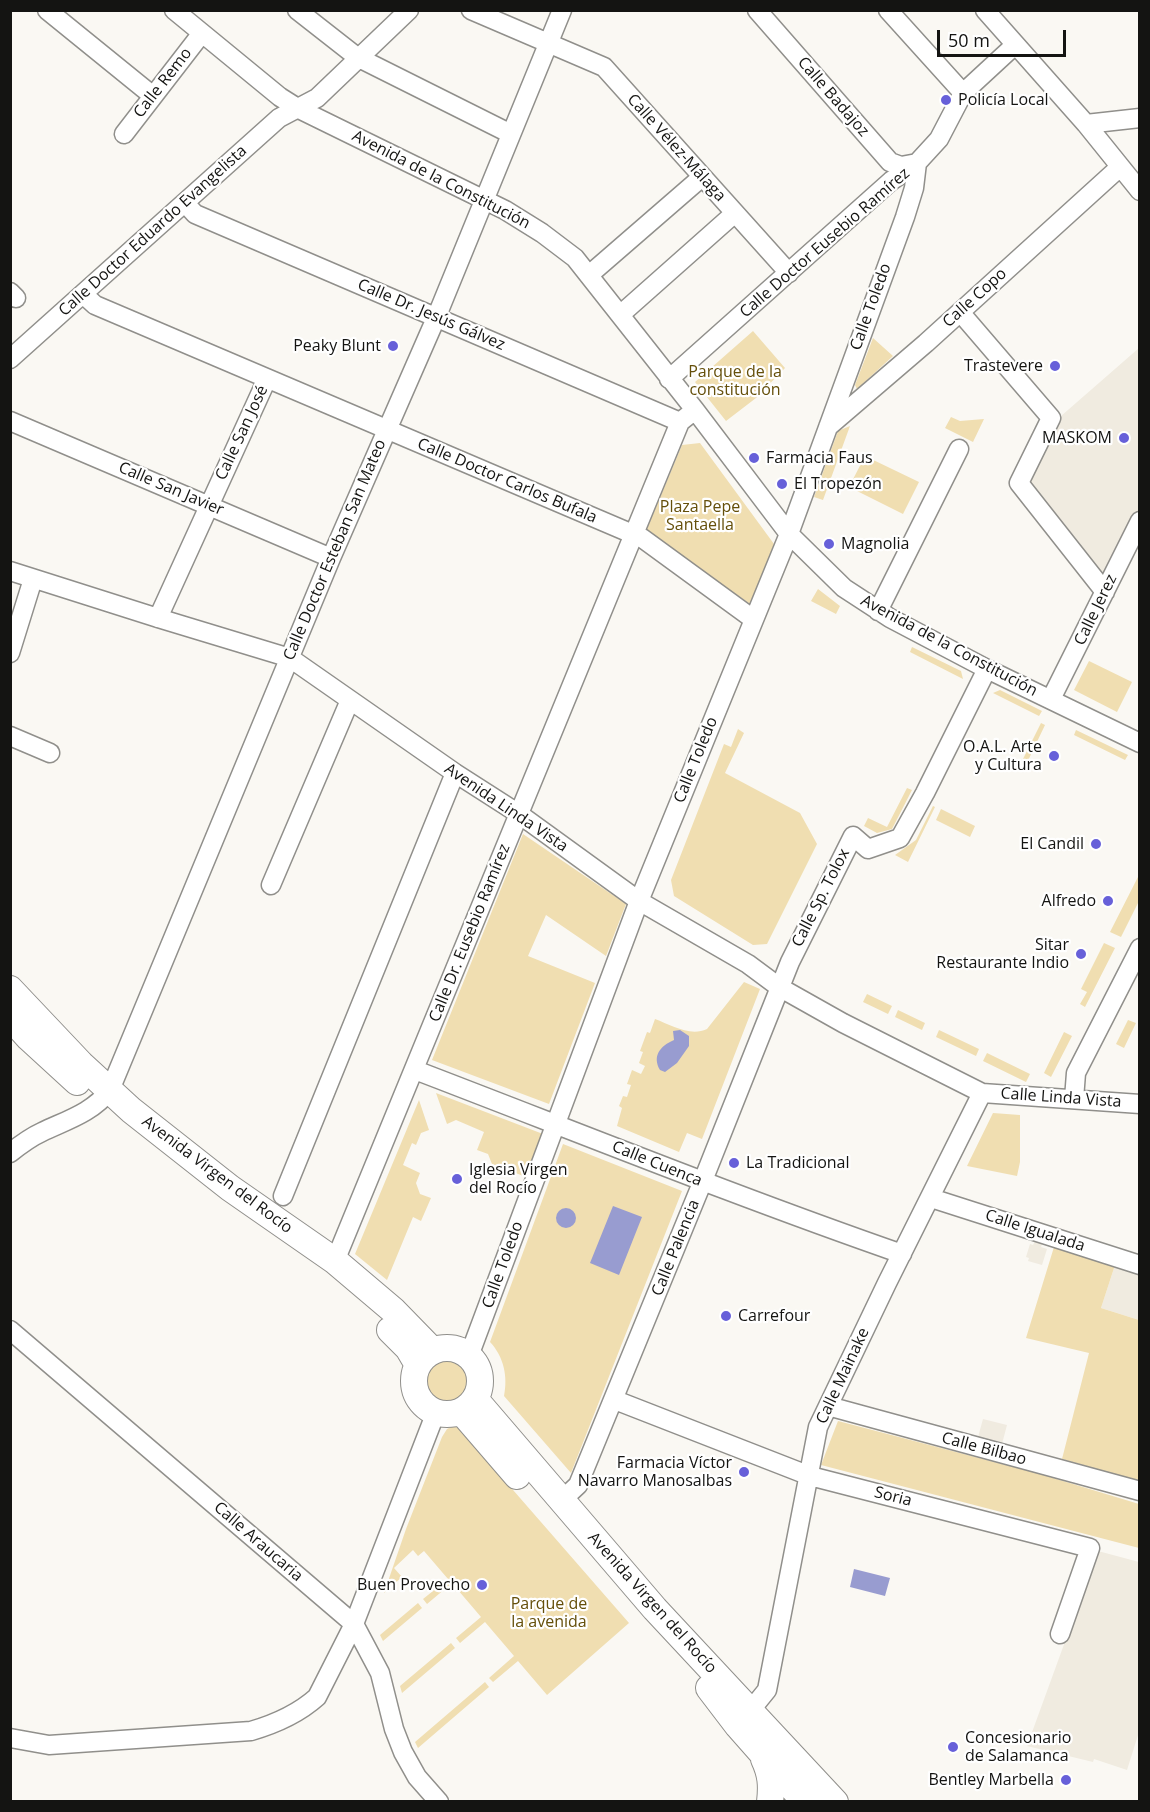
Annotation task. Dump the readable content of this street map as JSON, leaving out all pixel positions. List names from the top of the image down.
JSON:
{
  "streets": {
    "street": [
      "Calle Remo",
      "Calle Badajoz",
      "Calle Vélez-Málaga",
      "Avenida de la Constitución",
      "Calle Doctor Eduardo Evangelista",
      "Calle Doctor Eusebio Ramírez",
      "Calle Copo",
      "Calle Toledo",
      "Calle Dr. Jesús Gálvez",
      "Calle San José",
      "Calle Doctor Carlos Bufala",
      "Calle San Javier",
      "Calle Doctor Esteban San Mateo",
      "Calle Jerez",
      "Avenida Linda Vista",
      "Calle Sp. Tolox",
      "Calle Dr. Eusebio Ramírez",
      "Calle Linda Vista",
      "Calle Cuenca",
      "Avenida Virgen del Rocío",
      "Calle Igualada",
      "Calle Palencia",
      "Calle Mainake",
      "Calle Bilbao",
      "Soria",
      "Calle Araucaria"
    ]
  },
  "crossings": [
    ["Calle Remo", "Avenida de la Constitución"],
    ["Calle Badajoz", "Calle Doctor Eusebio Ramírez"],
    ["Calle Badajoz", "Calle Toledo"],
    ["Calle Vélez-Málaga", "Calle Doctor Eusebio Ramírez"],
    ["Calle Vélez-Málaga", "Calle Doctor Esteban San Mateo"],
    ["Avenida de la Constitución", "Calle Doctor Eduardo Evangelista"],
    ["Avenida de la Constitución", "Calle Doctor Eusebio Ramírez"],
    ["Avenida de la Constitución", "Calle Toledo"],
    ["Avenida de la Constitución", "Calle Doctor Esteban San Mateo"],
    ["Avenida de la Constitución", "Calle Jerez"],
    ["Avenida de la Constitución", "Calle Sp. Tolox"],
    ["Avenida de la Constitución", "Calle Dr. Eusebio Ramírez"],
    ["Calle Doctor Eduardo Evangelista", "Calle Dr. Jesús Gálvez"],
    ["Calle Doctor Eduardo Evangelista", "Calle Doctor Carlos Bufala"],
    ["Calle Doctor Eusebio Ramírez", "Calle Toledo"],
    ["Calle Copo", "Calle Toledo"],
    ["Calle Toledo", "Calle Doctor Carlos Bufala"],
    ["Calle Toledo", "Avenida Linda Vista"],
    ["Calle Toledo", "Calle Cuenca"],
    ["Calle Toledo", "Avenida Virgen del Rocío"],
    ["Calle Dr. Jesús Gálvez", "Calle Doctor Esteban San Mateo"],
    ["Calle Dr. Jesús Gálvez", "Calle Dr. Eusebio Ramírez"],
    ["Calle San José", "Calle Doctor Carlos Bufala"],
    ["Calle San José", "Calle San Javier"],
    ["Calle San José", "Avenida Linda Vista"],
    ["Calle Doctor Carlos Bufala", "Calle Doctor Esteban San Mateo"],
    ["Calle Doctor Carlos Bufala", "Calle Dr. Eusebio Ramírez"],
    ["Calle San Javier", "Calle Doctor Esteban San Mateo"],
    ["Calle Doctor Esteban San Mateo", "Avenida Linda Vista"],
    ["Calle Doctor Esteban San Mateo", "Avenida Virgen del Rocío"],
    ["Avenida Linda Vista", "Calle Sp. Tolox"],
    ["Avenida Linda Vista", "Calle Dr. Eusebio Ramírez"],
    ["Avenida Linda Vista", "Calle Linda Vista"],
    ["Avenida Linda Vista", "Calle Palencia"],
    ["Avenida Linda Vista", "Calle Mainake"],
    ["Calle Sp. Tolox", "Calle Palencia"],
    ["Calle Dr. Eusebio Ramírez", "Calle Cuenca"],
    ["Calle Dr. Eusebio Ramírez", "Avenida Virgen del Rocío"],
    ["Calle Linda Vista", "Calle Mainake"],
    ["Calle Cuenca", "Calle Palencia"],
    ["Calle Cuenca", "Calle Mainake"],
    ["Avenida Virgen del Rocío", "Calle Palencia"],
    ["Avenida Virgen del Rocío", "Calle Mainake"],
    ["Calle Igualada", "Calle Mainake"],
    ["Calle Palencia", "Soria"],
    ["Calle Mainake", "Calle Bilbao"],
    ["Calle Mainake", "Soria"]
  ],
  "parks": ["Parque de la constitución", "Plaza Pepe Santaella", "Parque de la avenida"],
  "places": [
    "Policía Local",
    "Peaky Blunt",
    "Trastevere",
    "MASKOM",
    "Farmacia Faus",
    "El Tropezón",
    "Magnolia",
    "O.A.L. Arte y Cultura",
    "El Candil",
    "Alfredo",
    "Sitar Restaurante Indio",
    "La Tradicional",
    "Iglesia Virgen del Rocío",
    "Carrefour",
    "Farmacia Víctor Navarro Manosalbas",
    "Buen Provecho",
    "Concesionario de Salamanca",
    "Bentley Marbella"
  ],
  "scale_bar": "50 m"
}
